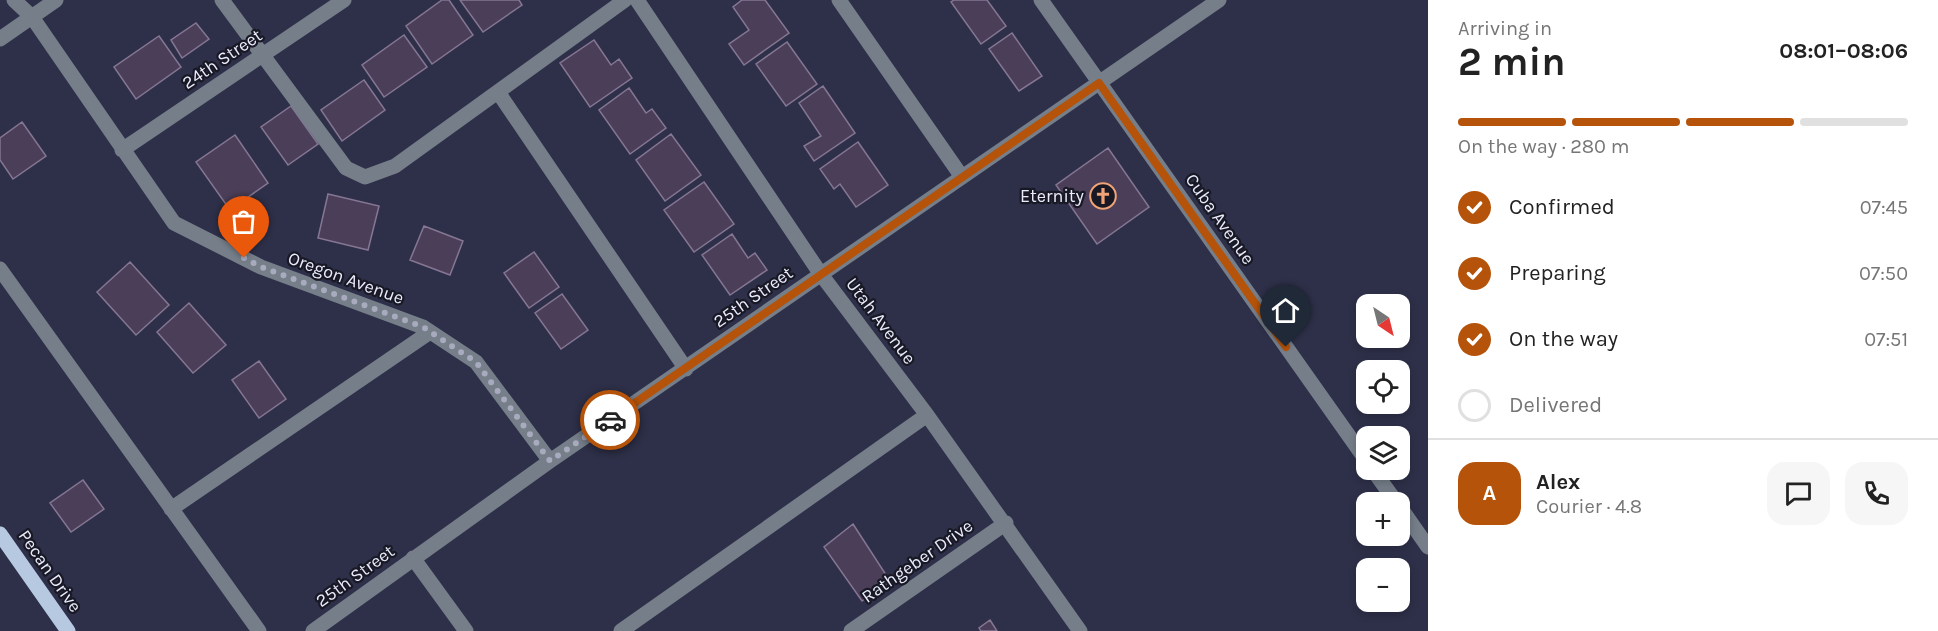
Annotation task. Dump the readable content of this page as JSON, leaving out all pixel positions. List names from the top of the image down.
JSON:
{
  "streets": {
    "main road": ["Pecan Drive"],
    "street": [
      "24th Street",
      "Cuba Avenue",
      "Oregon Avenue",
      "25th Street",
      "Utah Avenue",
      "Rathgeber Drive"
    ]
  },
  "crossings": [
    ["24th Street", "Oregon Avenue"],
    ["Cuba Avenue", "25th Street"],
    ["Oregon Avenue", "25th Street"],
    ["25th Street", "Utah Avenue"],
    ["Utah Avenue", "Rathgeber Drive"]
  ],
  "places": {
    "church": ["Eternity"]
  },
  "north": "bottom right",
  "page": {
    "heading": ["2 min", "Arriving in", "08:01–08:06"],
    "panel": ["Alex", "Courier · 4.8"],
    "bar": "On the way · 280 m",
    "list": [
      ["Confirmed", "07:45"],
      ["Preparing", "07:50"],
      ["On the way", "07:51"],
      "Delivered"
    ],
    "map_buttons": ["+", "−"],
    "round": "A"
  }
}
